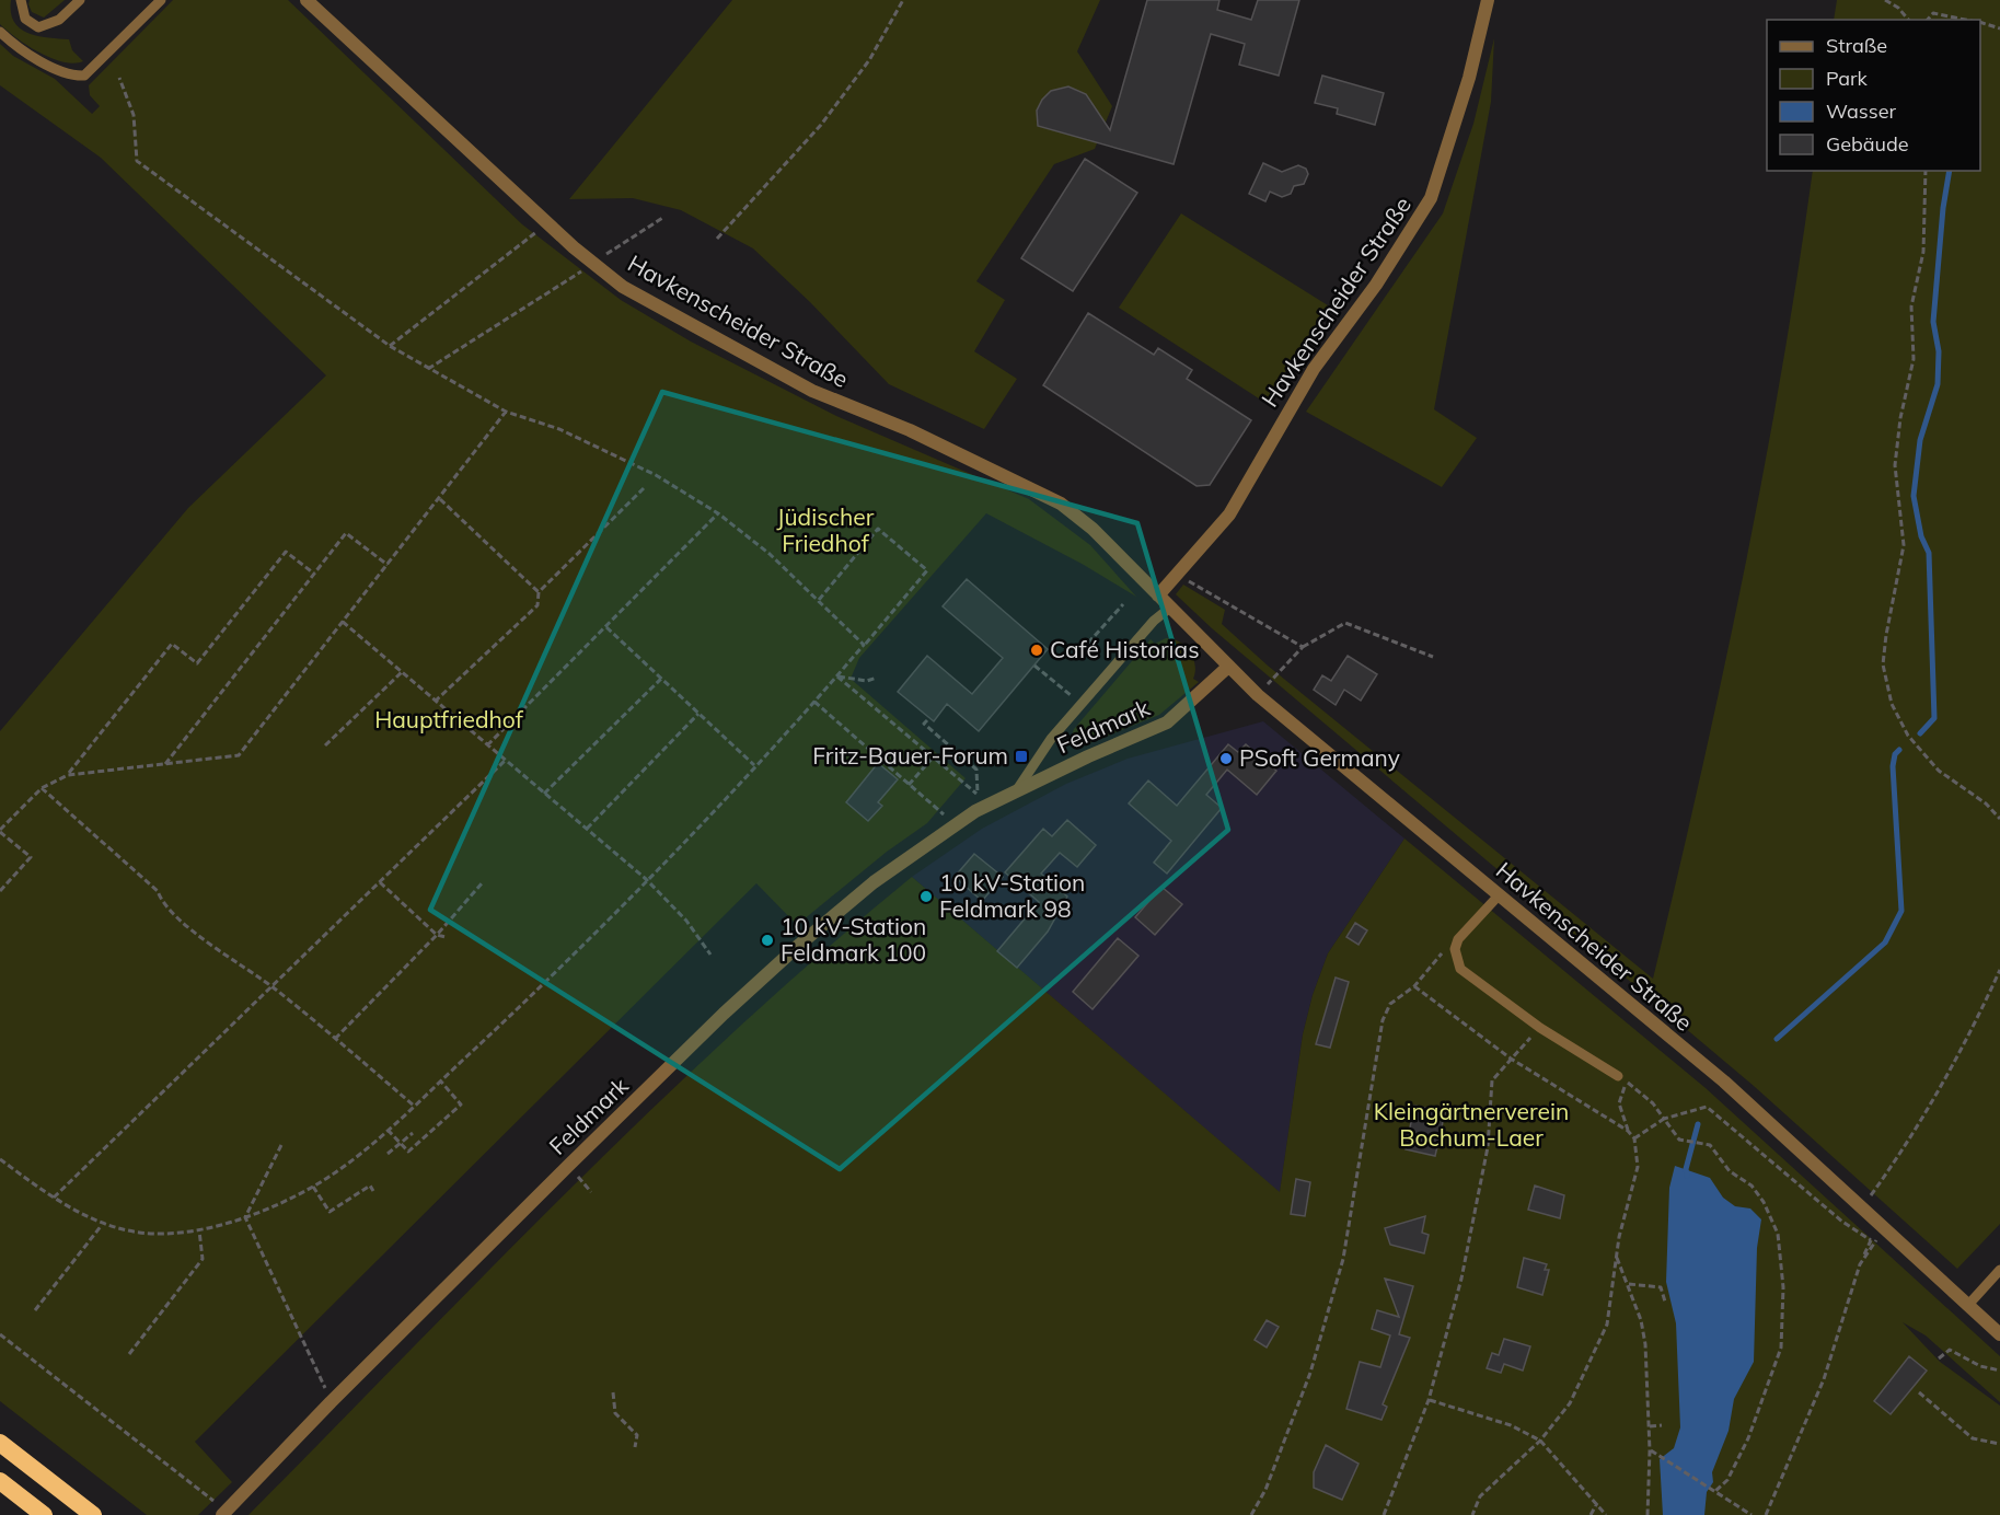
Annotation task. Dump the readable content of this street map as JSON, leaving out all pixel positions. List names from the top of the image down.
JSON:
{
  "streets": {
    "street": ["Havkenscheider Straße", "Feldmark"]
  },
  "crossings": [
    ["Havkenscheider Straße", "Feldmark"]
  ],
  "parks": ["Jüdischer Friedhof", "Hauptfriedhof", "Kleingärtnerverein Bochum-Laer"],
  "places": {
    "other": [
      "Café Historias",
      "PSoft Germany",
      "10 kV-Station Feldmark 98",
      "10 kV-Station Feldmark 100"
    ],
    "transit": ["Fritz-Bauer-Forum"]
  },
  "legend": [
    "Straße",
    "Park",
    "Wasser",
    "Gebäude"
  ]
}
